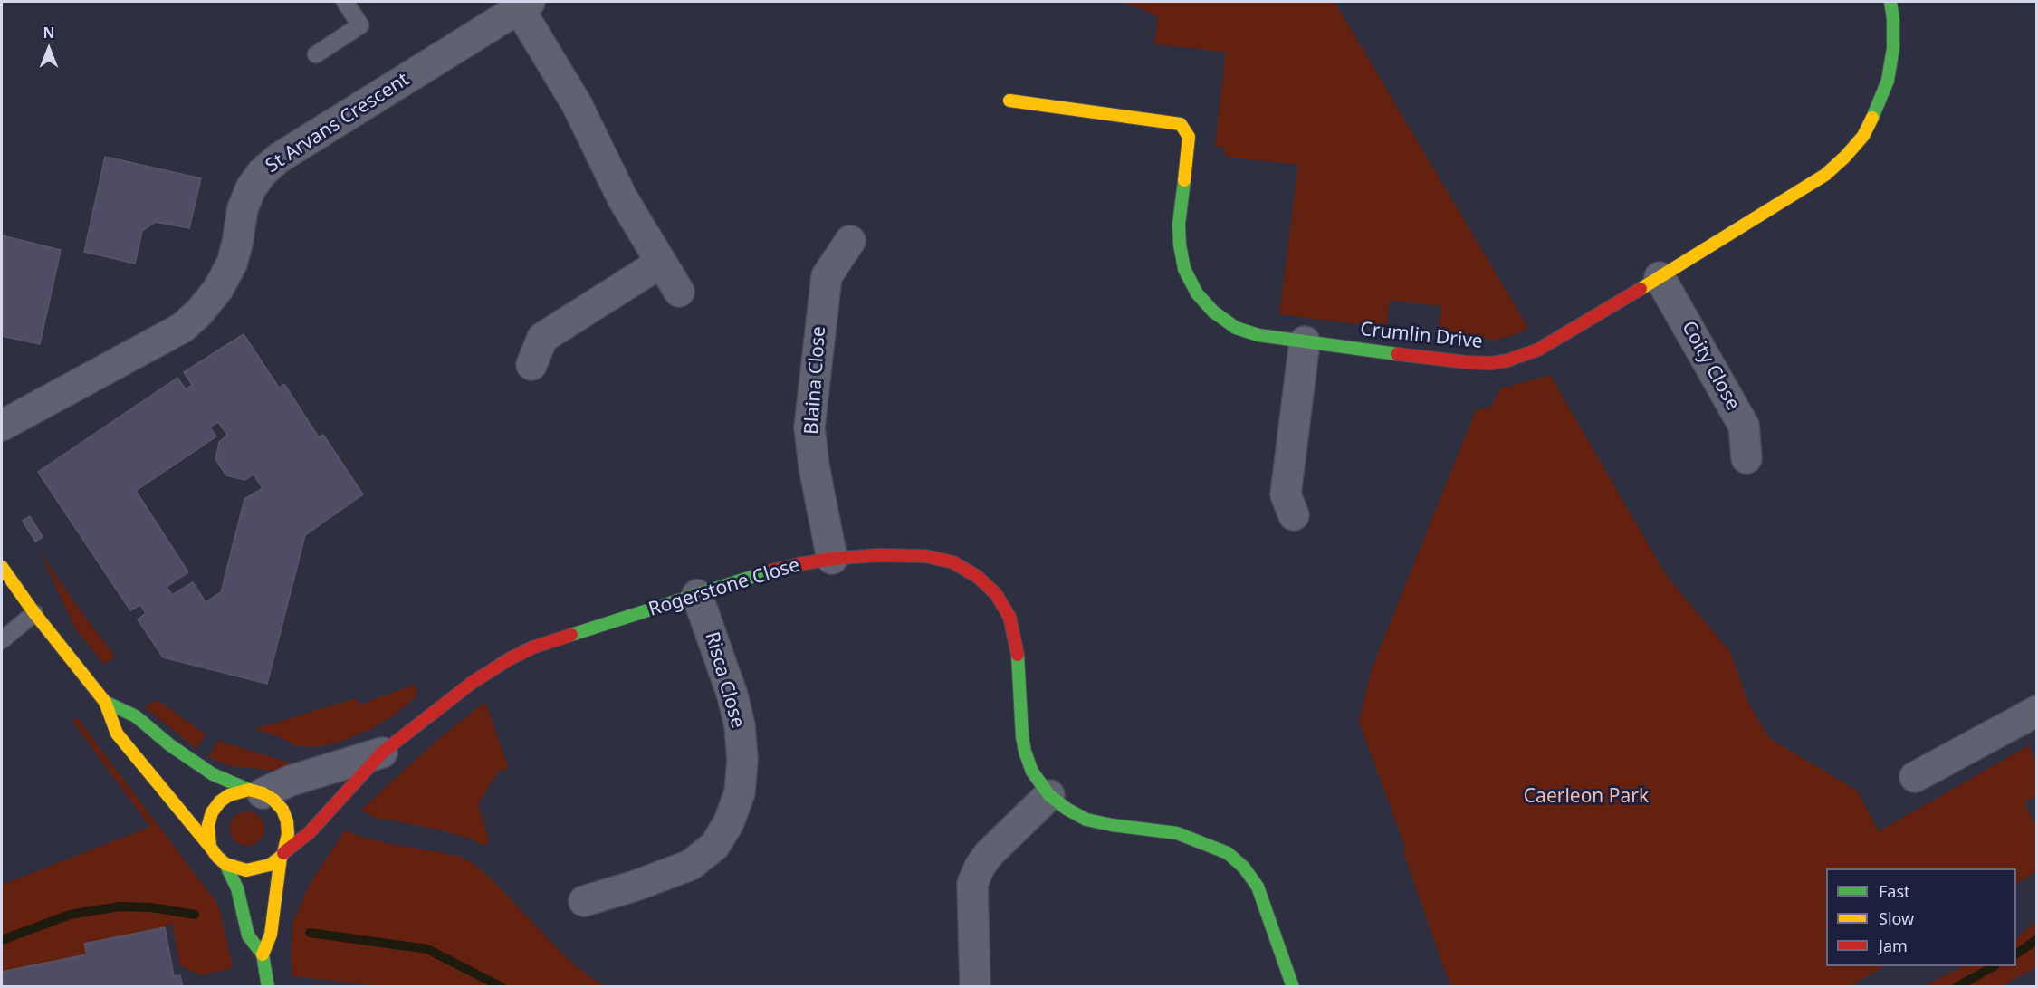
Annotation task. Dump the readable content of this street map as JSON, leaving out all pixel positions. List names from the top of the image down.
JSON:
{
  "streets": {
    "street": [
      "St Arvans Crescent",
      "Crumlin Drive",
      "Coity Close",
      "Blaina Close",
      "Rogerstone Close",
      "Risca Close"
    ]
  },
  "crossings": [
    ["Crumlin Drive", "Coity Close"],
    ["Blaina Close", "Rogerstone Close"],
    ["Rogerstone Close", "Risca Close"]
  ],
  "parks": ["Caerleon Park"],
  "legend": ["Fast", "Slow", "Jam"],
  "north": "top"
}
